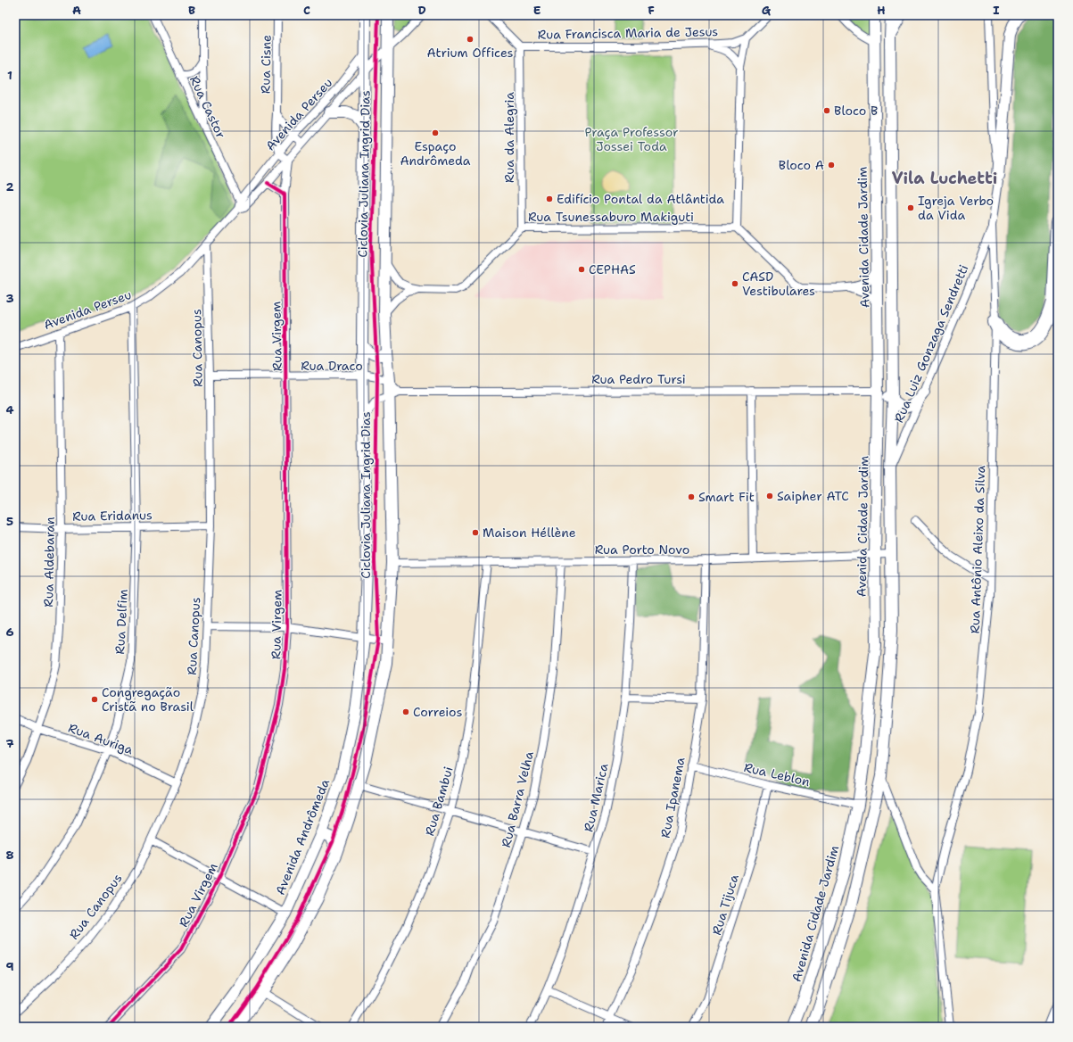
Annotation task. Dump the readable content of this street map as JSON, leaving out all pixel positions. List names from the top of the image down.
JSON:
{
  "streets": {
    "main road": ["Avenida Cidade Jardim", "Avenida Andrômeda"],
    "street": [
      "Rua Francisca Maria de Jesus",
      "Rua Cisne",
      "Rua Castor",
      "Avenida Perseu",
      "Rua da Alegria",
      "Rua Tsunessaburo Makiguti",
      "Rua Virgem",
      "Rua Luiz Gonzaga Sendretti",
      "Rua Canopus",
      "Rua Draco",
      "Rua Pedro Tursi",
      "Rua Eridanus",
      "Rua Porto Novo",
      "Rua Antônio Aleixo da Silva",
      "Rua Aldebaran",
      "Rua Delfim",
      "Rua Auriga",
      "Rua Leblon",
      "Rua Marica",
      "Rua Ipanema",
      "Rua Barra Velha",
      "Rua Bambui",
      "Rua Tijuca"
    ],
    "cycle path": ["Ciclovia Juliana Ingrid Dias"]
  },
  "crossings": [
    ["Rua Francisca Maria de Jesus", "Rua da Alegria"],
    ["Rua Cisne", "Avenida Perseu"],
    ["Rua Castor", "Avenida Perseu"],
    ["Avenida Perseu", "Rua Virgem"],
    ["Avenida Perseu", "Rua Canopus"],
    ["Avenida Perseu", "Rua Aldebaran"],
    ["Avenida Perseu", "Rua Delfim"],
    ["Avenida Perseu", "Avenida Andrômeda"],
    ["Rua da Alegria", "Rua Tsunessaburo Makiguti"],
    ["Avenida Cidade Jardim", "Rua Pedro Tursi"],
    ["Avenida Cidade Jardim", "Rua Porto Novo"],
    ["Avenida Cidade Jardim", "Rua Leblon"],
    ["Rua Virgem", "Rua Draco"],
    ["Rua Luiz Gonzaga Sendretti", "Rua Antônio Aleixo da Silva"],
    ["Rua Canopus", "Rua Draco"],
    ["Rua Canopus", "Rua Eridanus"],
    ["Rua Canopus", "Rua Auriga"],
    ["Rua Draco", "Avenida Andrômeda"],
    ["Rua Pedro Tursi", "Avenida Andrômeda"],
    ["Rua Eridanus", "Rua Aldebaran"],
    ["Rua Eridanus", "Rua Delfim"],
    ["Rua Porto Novo", "Rua Marica"],
    ["Rua Porto Novo", "Rua Ipanema"],
    ["Rua Porto Novo", "Rua Barra Velha"],
    ["Rua Porto Novo", "Rua Bambui"],
    ["Rua Aldebaran", "Rua Auriga"],
    ["Rua Delfim", "Rua Auriga"],
    ["Rua Leblon", "Rua Ipanema"],
    ["Rua Leblon", "Rua Tijuca"]
  ],
  "districts": ["Vila Luchetti"],
  "parks": ["Praça Professor Jossei Toda"],
  "places": [
    "Atrium Offices",
    "Bloco B",
    "Espaço Andrômeda",
    "Bloco A",
    "Edifício Pontal da Atlântida",
    "Igreja Verbo da Vida",
    "CEPHAS",
    "CASD Vestibulares",
    "Saipher ATC",
    "Smart Fit",
    "Maison Héllène",
    "Congregação Cristã no Brasil",
    "Correios"
  ],
  "grid": {
    "columns": [
      "A",
      "B",
      "C",
      "D",
      "E",
      "F",
      "G",
      "H",
      "I"
    ],
    "rows": [
      "1",
      "2",
      "3",
      "4",
      "5",
      "6",
      "7",
      "8",
      "9"
    ]
  }
}
